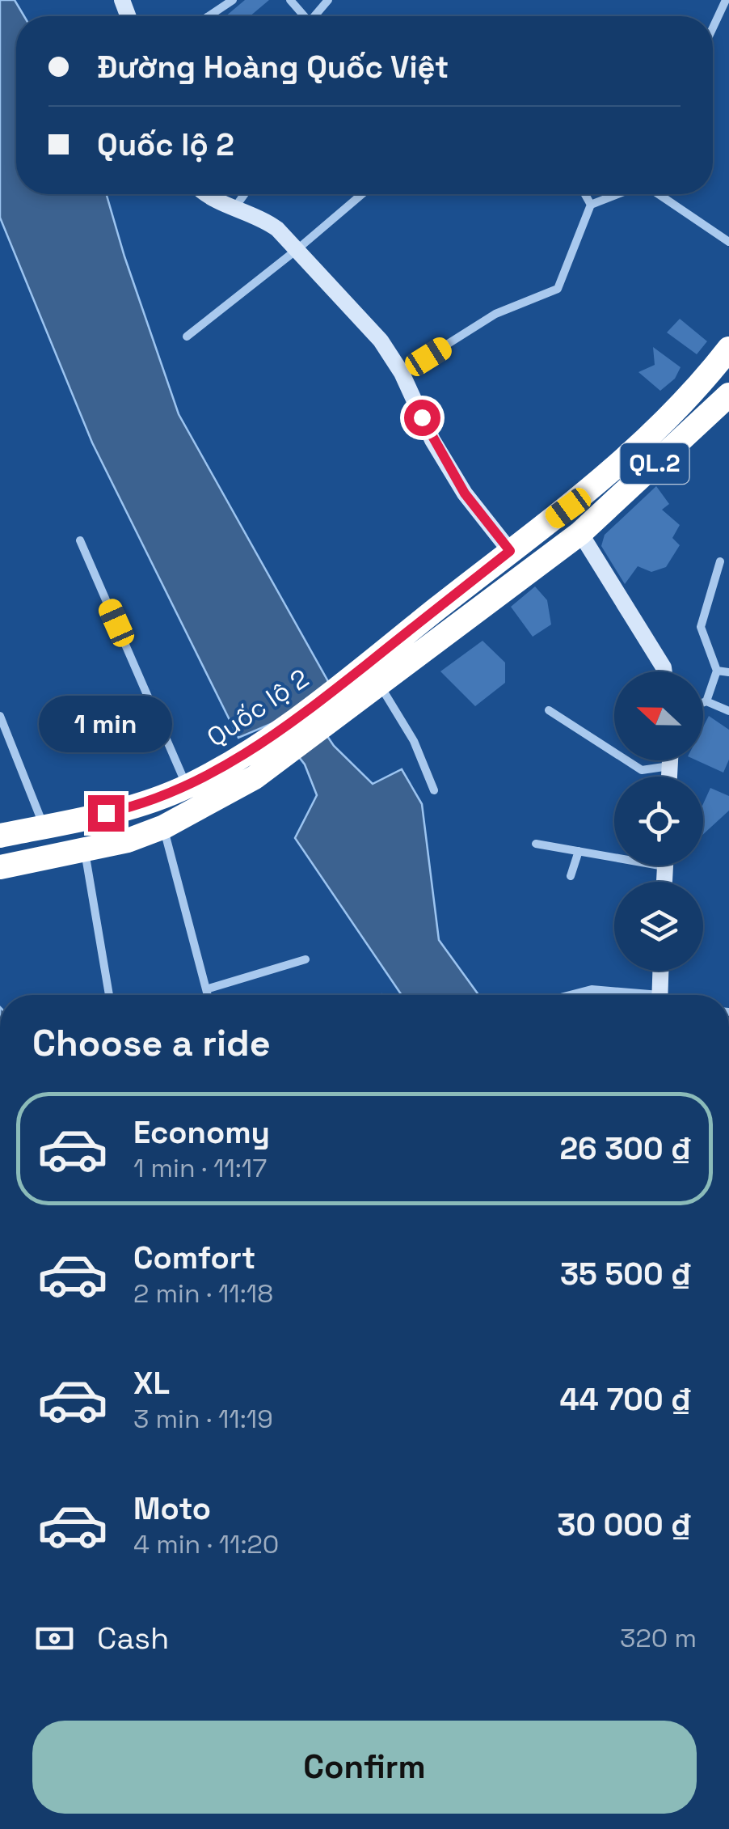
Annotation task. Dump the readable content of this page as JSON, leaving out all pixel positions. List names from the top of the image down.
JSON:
{
  "streets": {
    "highway": ["QL.2", "Quốc lộ 2"]
  },
  "crossings": [
    ["QL.2", "Quốc lộ 2"]
  ],
  "north": "left",
  "page": {
    "banner": ["Đường Hoàng Quốc Việt", "Quốc lộ 2"],
    "bubble": "1 min",
    "heading": "Choose a ride",
    "list": [
      {
        "name": "Economy",
        "note": "1 min · 11:17",
        "value": "26 300 ₫"
      },
      {
        "name": "Comfort",
        "note": "2 min · 11:18",
        "value": "35 500 ₫"
      },
      {
        "name": "XL",
        "note": "3 min · 11:19",
        "value": "44 700 ₫"
      },
      {
        "name": "Moto",
        "note": "4 min · 11:20",
        "value": "30 000 ₫"
      }
    ],
    "pay": ["Cash", "320 m"],
    "buttons": "Confirm"
  }
}
